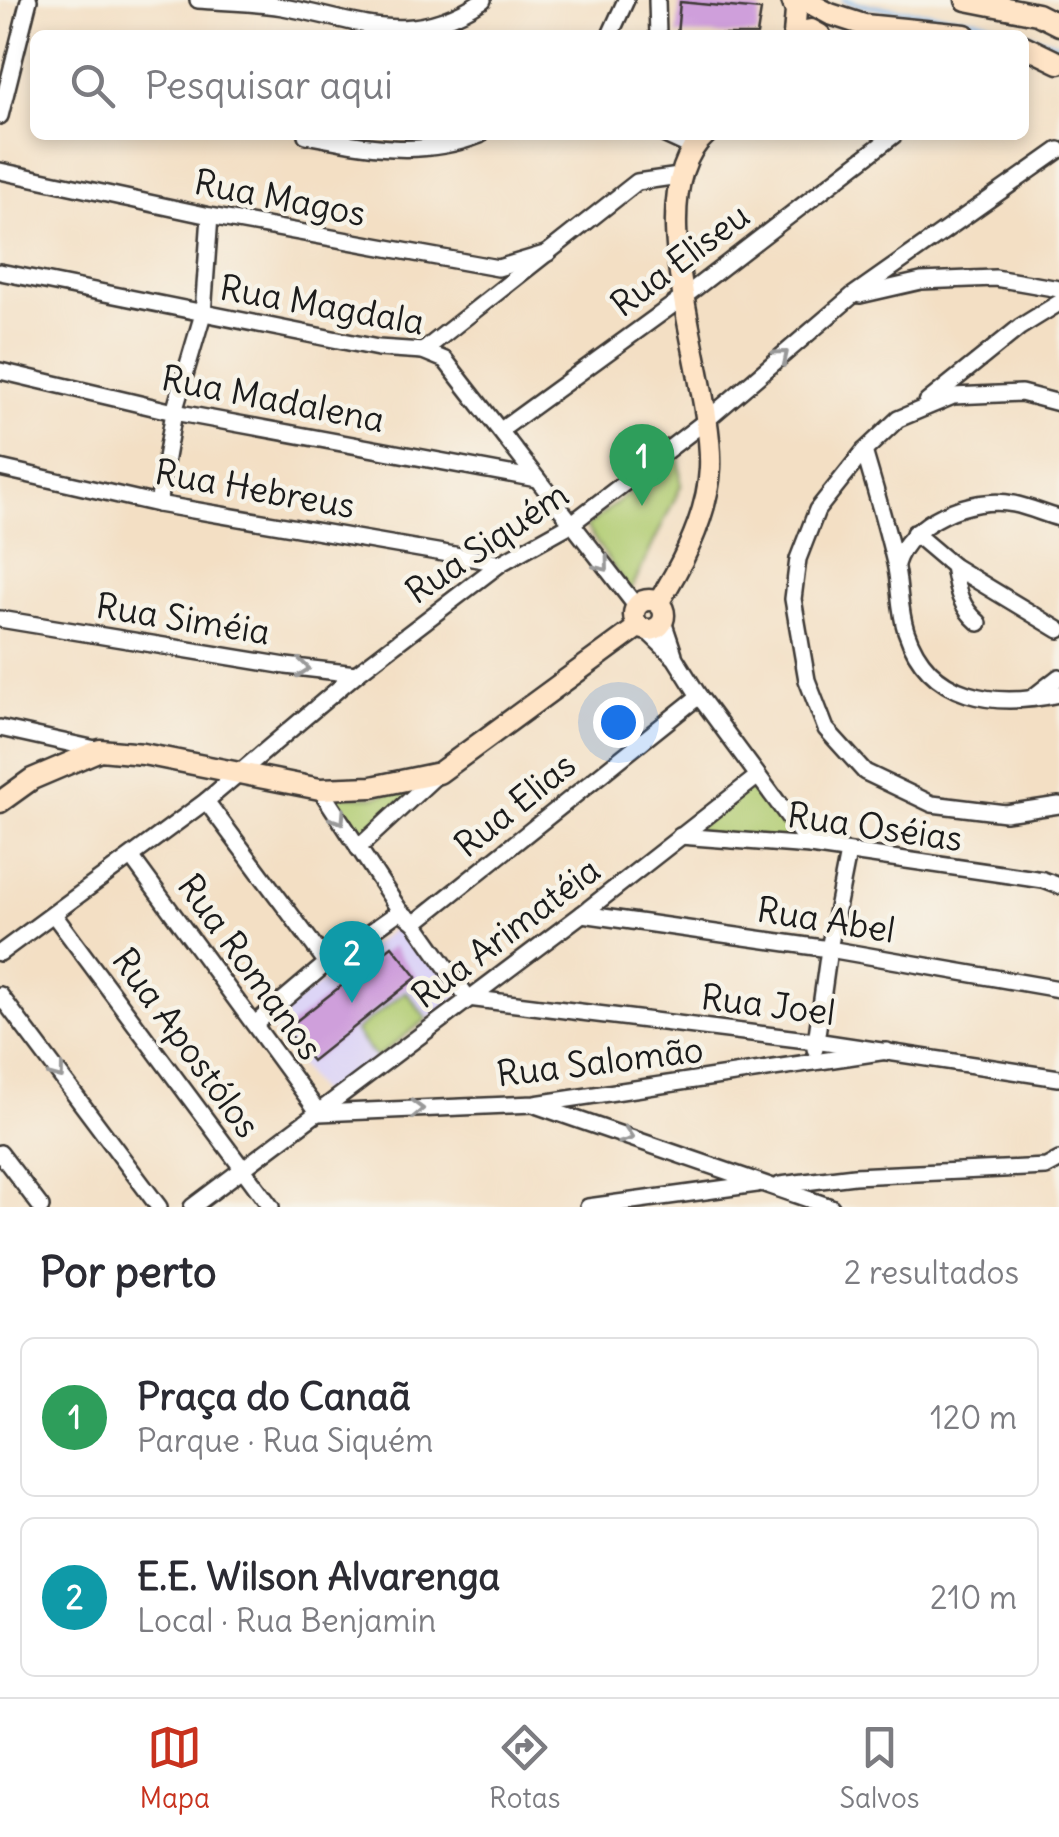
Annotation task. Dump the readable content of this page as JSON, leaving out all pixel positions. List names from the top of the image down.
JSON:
{
  "streets": {
    "street": [
      "Rua Magos",
      "Rua Eliseu",
      "Rua Magdala",
      "Rua Madalena",
      "Rua Hebreus",
      "Rua Siquém",
      "Rua Siméia",
      "Rua Elias",
      "Rua Oséias",
      "Rua Abel",
      "Rua Arimatéia",
      "Rua Romanos",
      "Rua Joel",
      "Rua Apostólos",
      "Rua Salomão"
    ]
  },
  "crossings": [
    ["Rua Eliseu", "Rua Magdala"],
    ["Rua Magdala", "Rua Madalena"],
    ["Rua Magdala", "Rua Siquém"],
    ["Rua Magdala", "Rua Elias"],
    ["Rua Magdala", "Rua Oséias"],
    ["Rua Magdala", "Rua Arimatéia"],
    ["Rua Hebreus", "Rua Siquém"],
    ["Rua Siquém", "Rua Siméia"],
    ["Rua Siquém", "Rua Romanos"],
    ["Rua Siquém", "Rua Apostólos"],
    ["Rua Oséias", "Rua Arimatéia"],
    ["Rua Abel", "Rua Arimatéia"],
    ["Rua Arimatéia", "Rua Romanos"],
    ["Rua Arimatéia", "Rua Joel"],
    ["Rua Arimatéia", "Rua Apostólos"],
    ["Rua Arimatéia", "Rua Salomão"],
    ["Rua Romanos", "Rua Salomão"],
    ["Rua Joel", "Rua Salomão"]
  ],
  "one_way": ["Rua Siméia", "Rua Salomão"],
  "page": {
    "search": "Pesquisar aqui",
    "pins": ["1", "2"],
    "heading": ["Por perto", "2 resultados"],
    "list": [
      {
        "mark": "1",
        "name": "Praça do Canaã",
        "note": "Parque · Rua Siquém",
        "value": "120 m"
      },
      {
        "mark": "2",
        "name": "E.E. Wilson Alvarenga",
        "note": "Local · Rua Benjamin",
        "value": "210 m"
      }
    ],
    "nav": ["Mapa", "Rotas", "Salvos"]
  }
}
